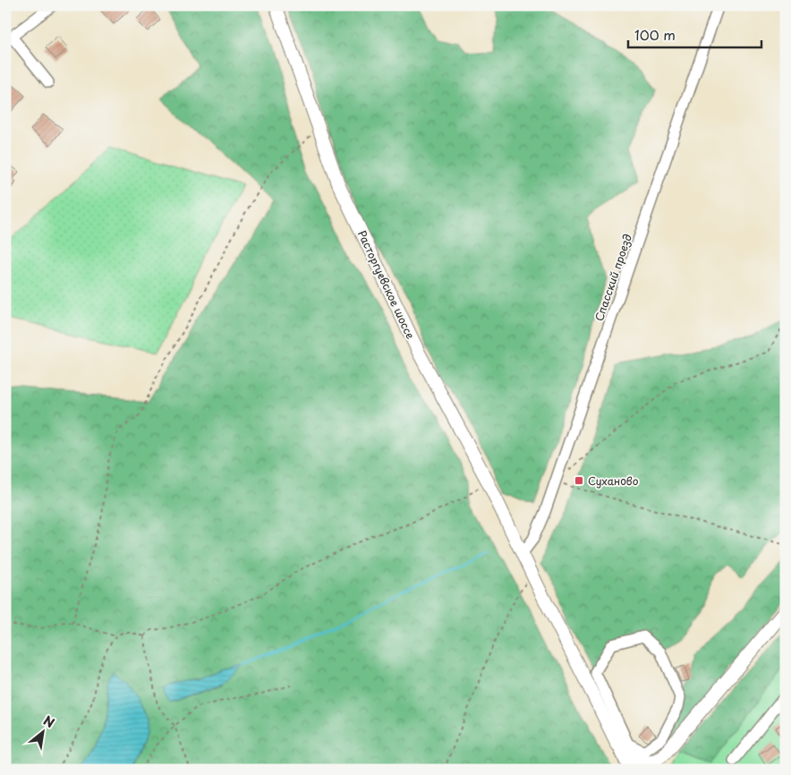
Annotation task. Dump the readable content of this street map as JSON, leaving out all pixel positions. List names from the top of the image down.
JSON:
{
  "streets": {
    "main road": ["Расторгуевское шоссе"],
    "street": ["Спасский проезд"]
  },
  "crossings": [
    ["Спасский проезд", "Расторгуевское шоссе"]
  ],
  "places": {
    "transit": ["Суханово"]
  },
  "scale_bar": "100 m",
  "north": "top right"
}
